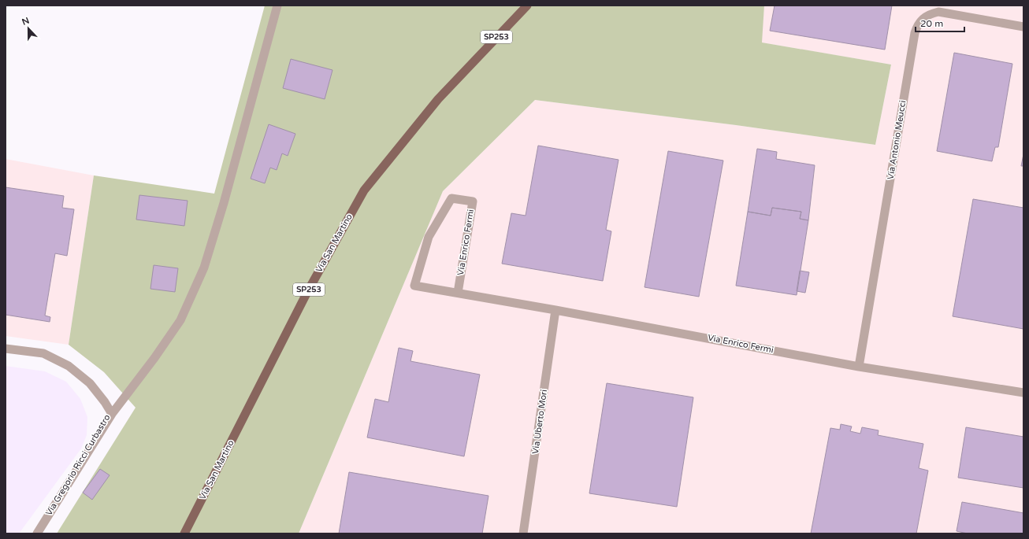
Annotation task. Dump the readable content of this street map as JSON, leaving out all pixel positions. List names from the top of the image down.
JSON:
{
  "streets": {
    "main road": ["SP253", "Via San Martino"],
    "street": [
      "Via Antonio Meucci",
      "Via Enrico Fermi",
      "Via Uberto Mori",
      "Via Gregorio Ricci Curbastro"
    ]
  },
  "crossings": [
    ["Via Antonio Meucci", "Via Enrico Fermi"],
    ["Via Enrico Fermi", "Via Uberto Mori"]
  ],
  "scale_bar": "20 m",
  "north": "top"
}
